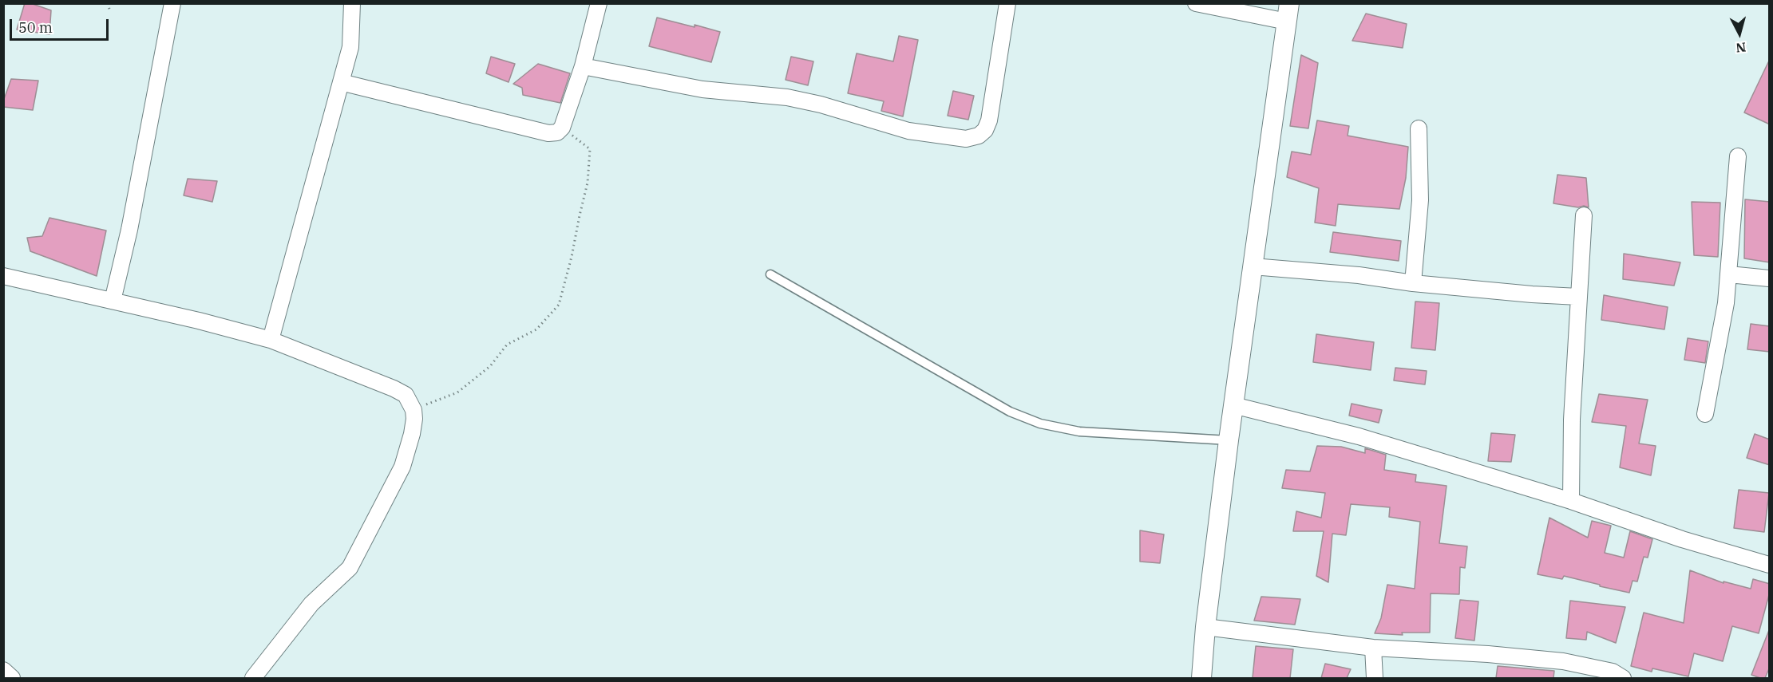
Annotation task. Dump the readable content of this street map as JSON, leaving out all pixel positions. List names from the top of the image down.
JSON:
{
  "scale_bar": "50 m",
  "north": "bottom"
}
